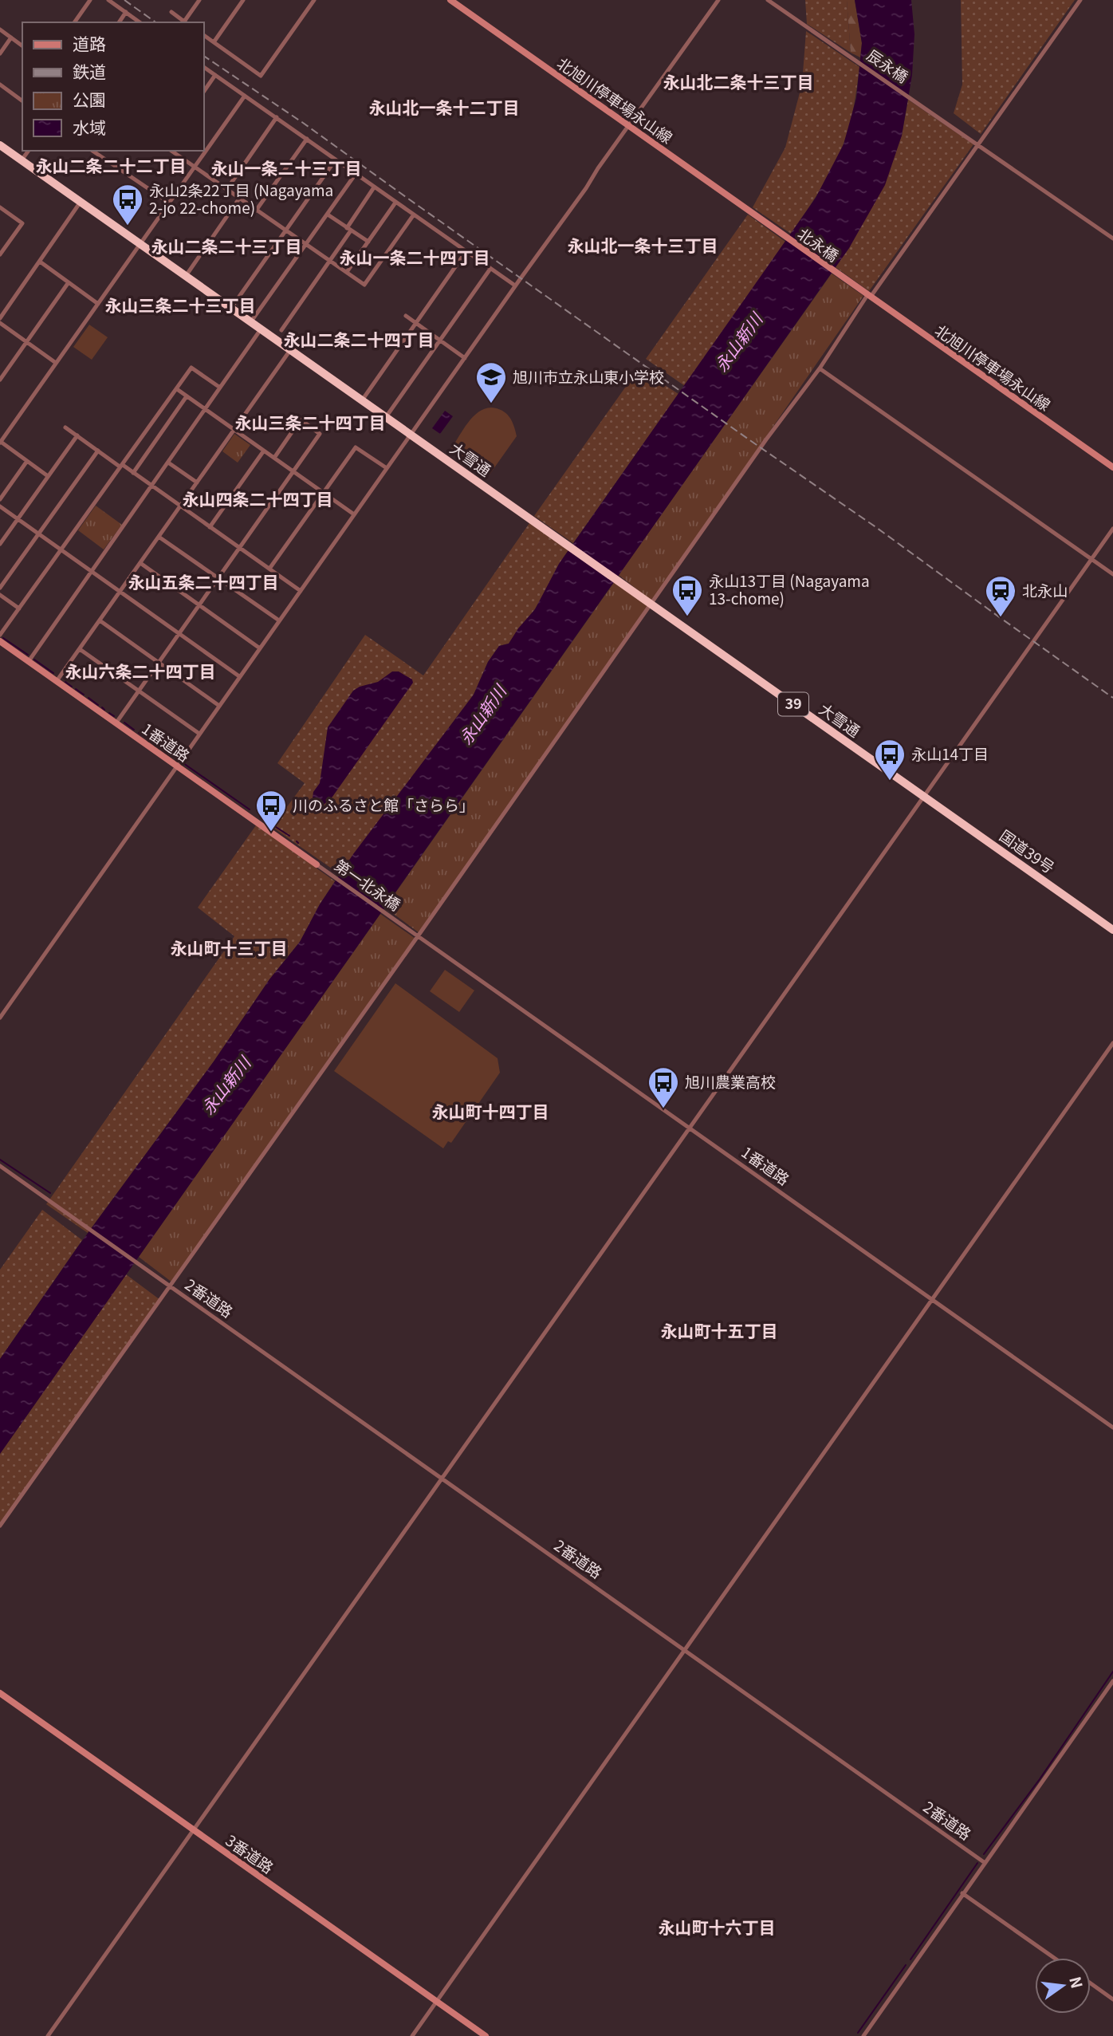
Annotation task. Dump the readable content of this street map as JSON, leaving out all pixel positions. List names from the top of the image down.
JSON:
{
  "streets": {
    "highway": ["大雪通", "39", "国道39号"],
    "street": [
      "辰永橋",
      "北旭川停車場永山線",
      "北永橋",
      "1番道路",
      "第一北永橋",
      "2番道路",
      "3番道路"
    ]
  },
  "crossings": [
    ["北旭川停車場永山線", "北永橋"],
    ["大雪通", "国道39号"],
    ["1番道路", "第一北永橋"]
  ],
  "districts": [
    "永山北二条十三丁目",
    "永山北一条十二丁目",
    "永山二条二十二丁目",
    "永山一条二十三丁目",
    "永山北一条十三丁目",
    "永山二条二十三丁目",
    "永山一条二十四丁目",
    "永山三条二十三丁目",
    "永山二条二十四丁目",
    "永山三条二十四丁目",
    "永山四条二十四丁目",
    "永山五条二十四丁目",
    "永山六条二十四丁目",
    "永山町十三丁目",
    "永山町十四丁目",
    "永山町十五丁目",
    "永山町十六丁目"
  ],
  "water": ["永山新川"],
  "places": {
    "bus stop": [
      "永山2条22丁目 (Nagayama 2-jo 22-chome)",
      "永山13丁目 (Nagayama 13-chome)",
      "永山14丁目",
      "川のふるさと館「さらら」",
      "旭川農業高校"
    ],
    "school or university": ["旭川市立永山東小学校"],
    "station": ["北永山"]
  },
  "legend": [
    "道路",
    "鉄道",
    "公園",
    "水域"
  ],
  "north": "right"
}
